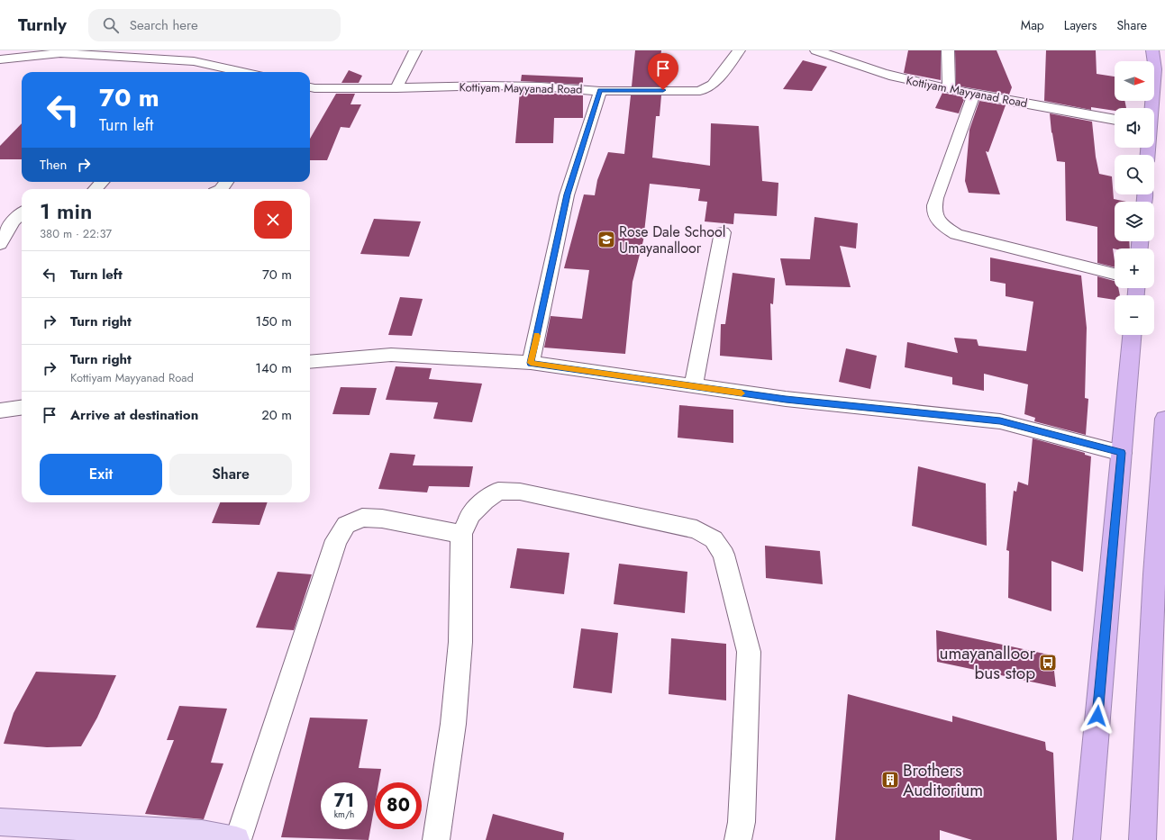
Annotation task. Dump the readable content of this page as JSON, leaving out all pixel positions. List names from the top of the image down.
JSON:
{
  "streets": {
    "street": ["Kottiyam Mayyanad Road"]
  },
  "places": {
    "school or university": ["Rose Dale School Umayanalloor"],
    "bus stop": ["umayanalloor bus stop"],
    "building": ["Brothers Auditorium"]
  },
  "north": "right",
  "page": {
    "header": "Turnly",
    "search": "Search here",
    "nav": ["Map", "Layers", "Share"],
    "map_buttons": ["+", "−"],
    "turn": ["70 m", "Turn left"],
    "then": "Then",
    "heading": ["1 min", "380 m · 22:37"],
    "list": [
      {
        "name": "Turn left",
        "value": "70 m"
      },
      {
        "name": "Turn right",
        "value": "150 m"
      },
      {
        "name": "Turn right",
        "note": "Kottiyam Mayyanad Road",
        "value": "140 m"
      },
      {
        "name": "Arrive at destination",
        "value": "20 m"
      }
    ],
    "buttons": ["Exit", "Share"],
    "speed": "71 km/h",
    "limit": "80"
  }
}
